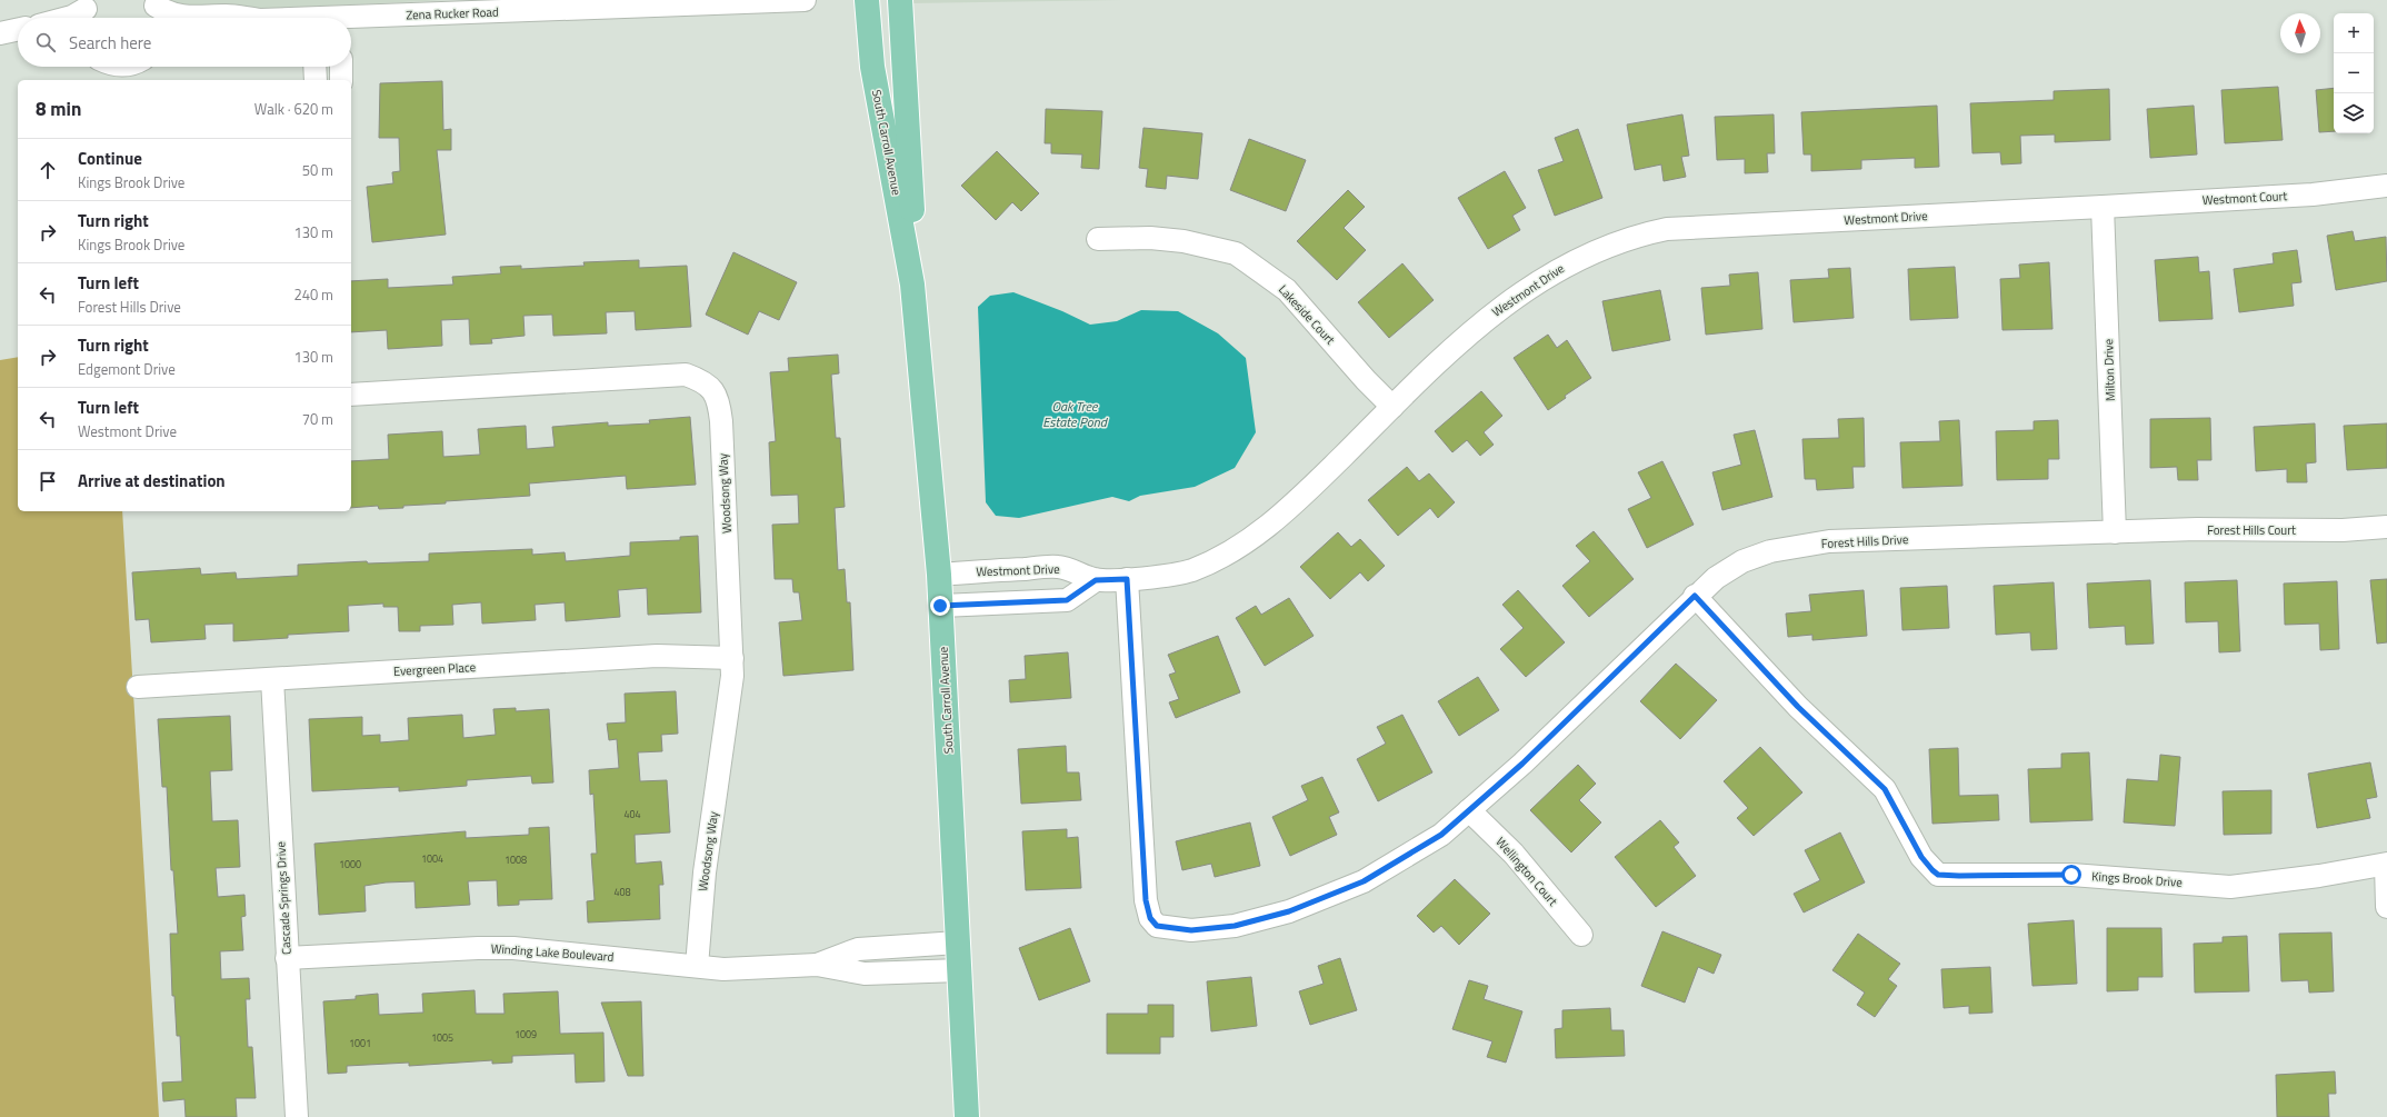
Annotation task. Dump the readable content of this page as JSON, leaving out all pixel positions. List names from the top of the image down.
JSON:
{
  "streets": {
    "main road": ["South Carroll Avenue"],
    "street": [
      "Zena Rucker Road",
      "Westmont Court",
      "Westmont Drive",
      "Lakeside Court",
      "Milton Drive",
      "Woodsong Way",
      "Forest Hills Court",
      "Forest Hills Drive",
      "Evergreen Place",
      "Wellington Court",
      "Kings Brook Drive",
      "Cascade Springs Drive",
      "Winding Lake Boulevard"
    ]
  },
  "crossings": [
    ["South Carroll Avenue", "Westmont Drive"],
    ["South Carroll Avenue", "Winding Lake Boulevard"],
    ["Westmont Court", "Westmont Drive"],
    ["Westmont Court", "Milton Drive"],
    ["Westmont Drive", "Lakeside Court"],
    ["Westmont Drive", "Milton Drive"],
    ["Westmont Drive", "Forest Hills Drive"],
    ["Milton Drive", "Forest Hills Court"],
    ["Milton Drive", "Forest Hills Drive"],
    ["Woodsong Way", "Evergreen Place"],
    ["Woodsong Way", "Winding Lake Boulevard"],
    ["Forest Hills Court", "Forest Hills Drive"],
    ["Forest Hills Drive", "Wellington Court"],
    ["Forest Hills Drive", "Kings Brook Drive"],
    ["Evergreen Place", "Cascade Springs Drive"],
    ["Cascade Springs Drive", "Winding Lake Boulevard"]
  ],
  "water": ["Oak Tree Estate Pond"],
  "house_numbers": [
    "404",
    "1004",
    "1008",
    "1000",
    "408",
    "1009",
    "1005",
    "1001"
  ],
  "north": "top",
  "page": {
    "map_buttons": ["+", "−"],
    "search": "Search here",
    "heading": ["8 min", "Walk · 620 m"],
    "list": [
      ["Continue", "Kings Brook Drive", "50 m"],
      ["Turn right", "Kings Brook Drive", "130 m"],
      ["Turn left", "Forest Hills Drive", "240 m"],
      ["Turn right", "Edgemont Drive", "130 m"],
      ["Turn left", "Westmont Drive", "70 m"],
      "Arrive at destination"
    ]
  }
}
